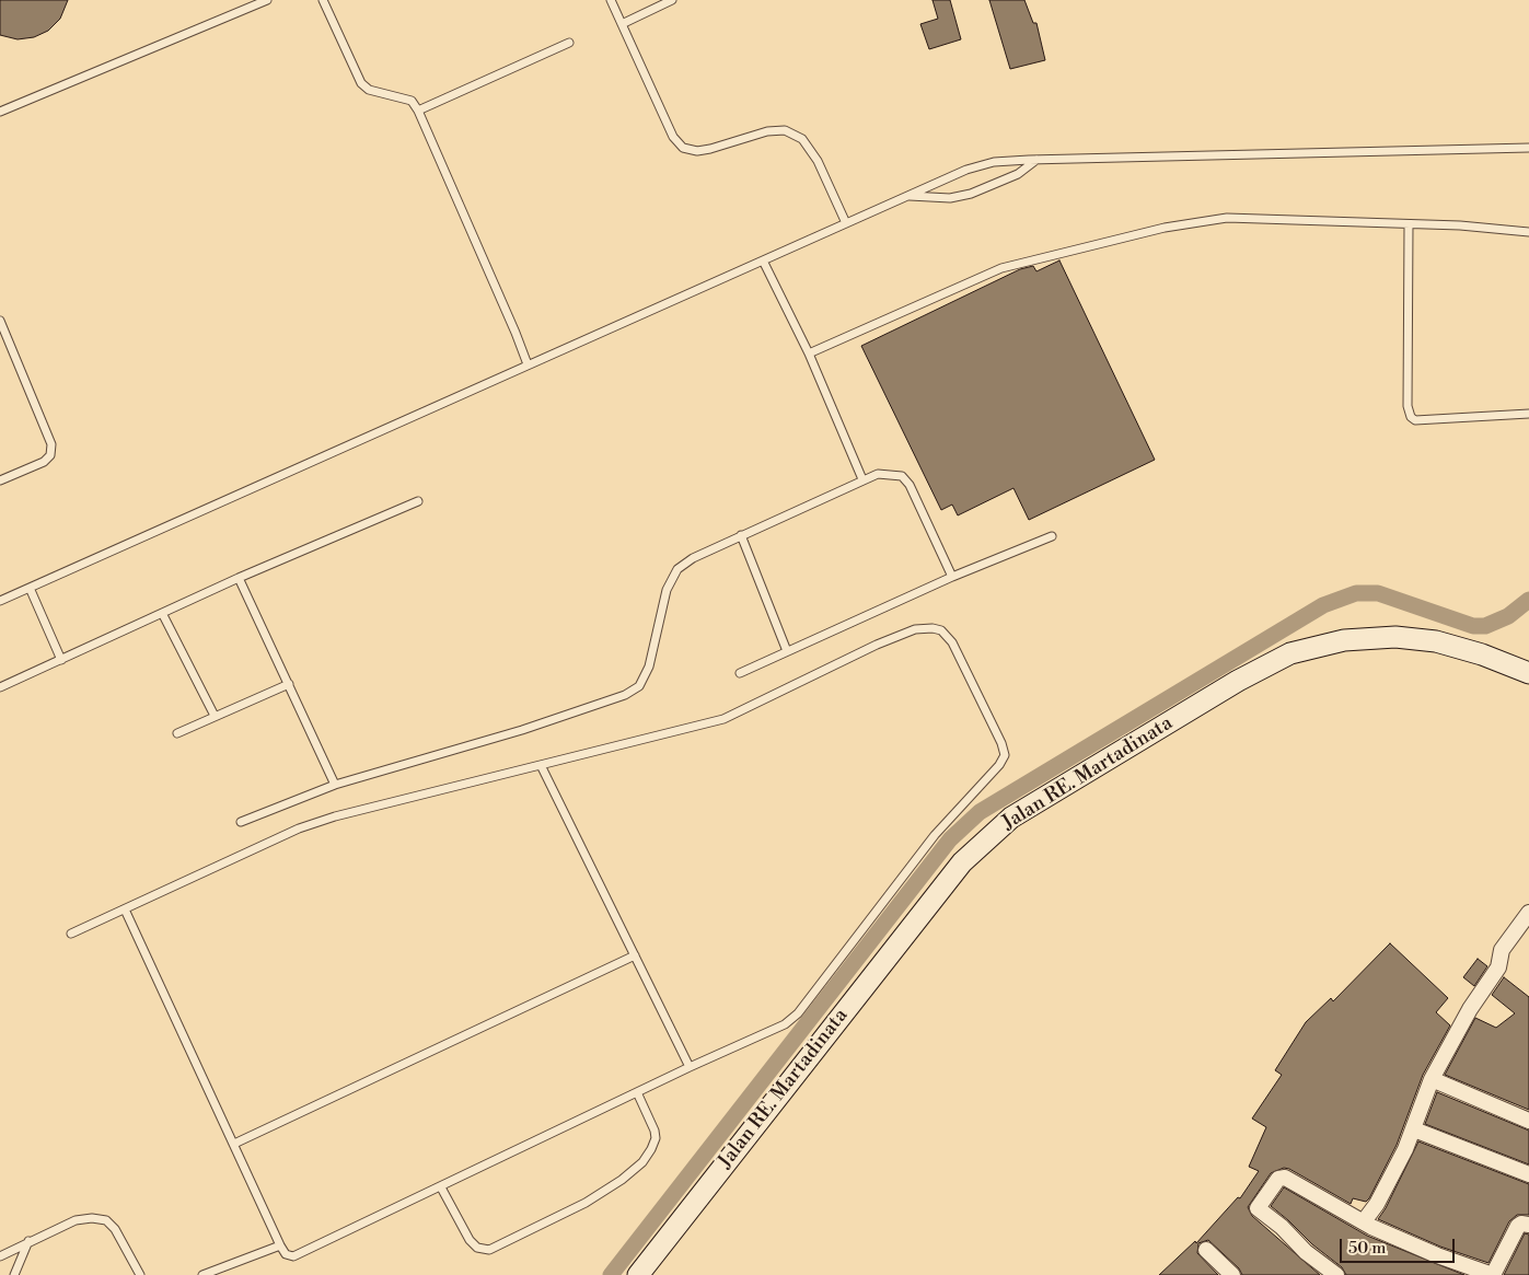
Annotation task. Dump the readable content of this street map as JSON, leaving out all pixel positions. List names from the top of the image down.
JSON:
{
  "streets": {
    "main road": ["Jalan RE. Martadinata"]
  },
  "scale_bar": "50 m"
}
